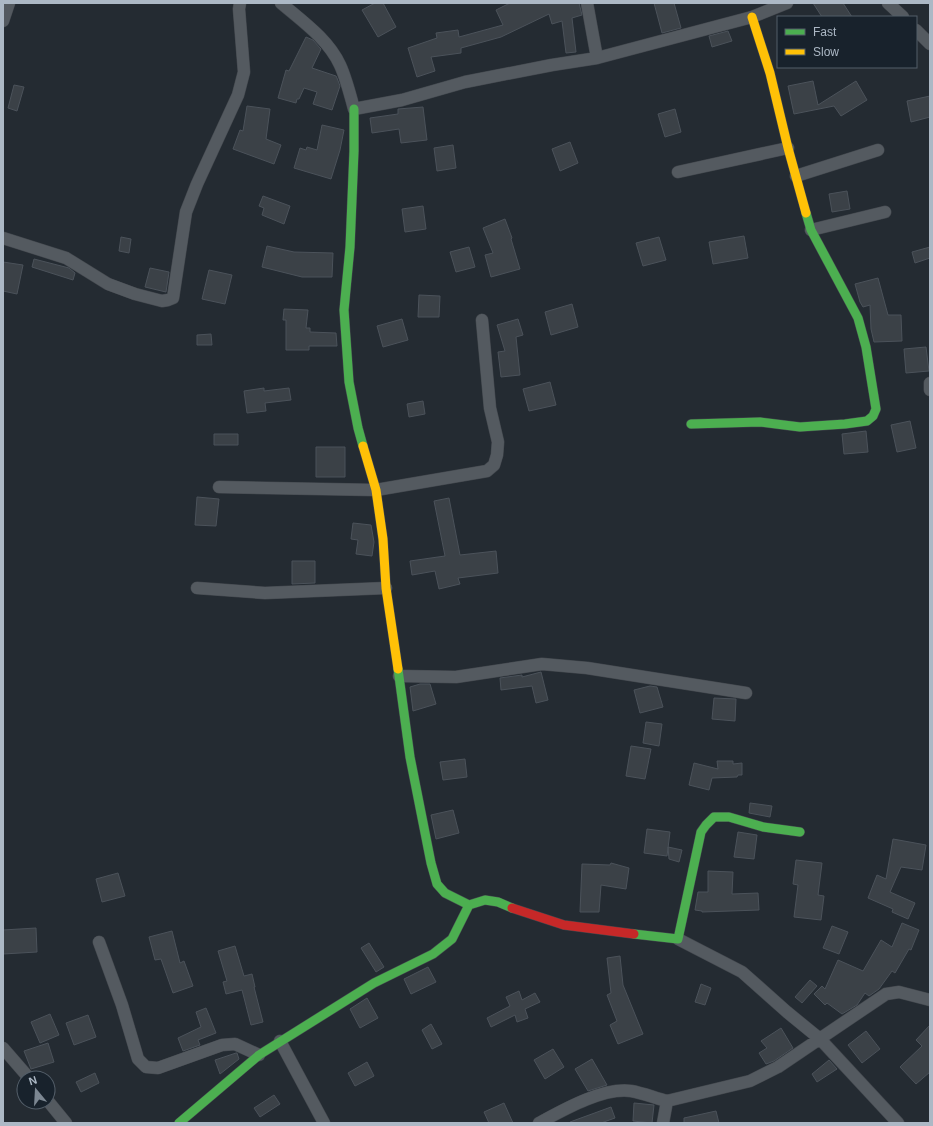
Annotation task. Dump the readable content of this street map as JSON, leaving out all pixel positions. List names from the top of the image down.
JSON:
{
  "legend": ["Fast", "Slow"],
  "north": "top"
}
